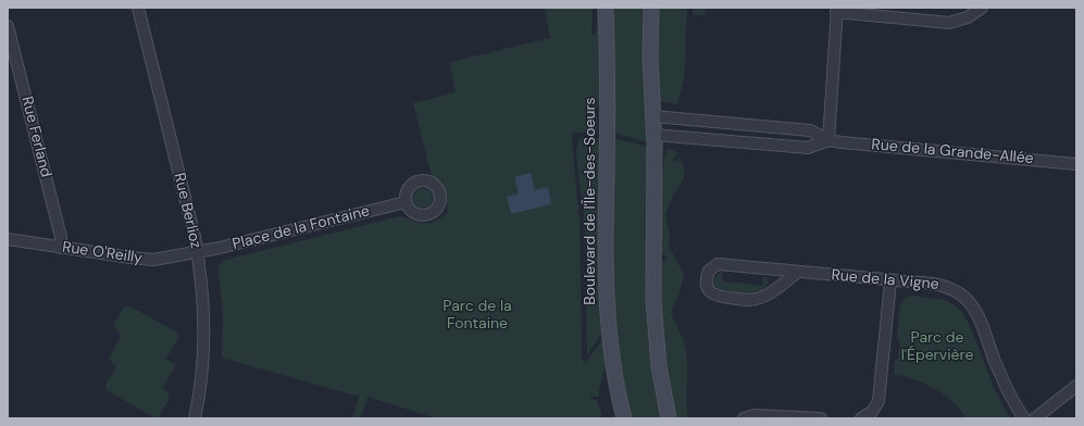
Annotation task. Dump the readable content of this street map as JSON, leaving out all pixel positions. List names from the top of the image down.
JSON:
{
  "streets": {
    "street": [
      "Rue Ferland",
      "Rue de la Grande-Allée",
      "Boulevard de l'Île-des-Soeurs",
      "Rue Berlioz",
      "Place de la Fontaine",
      "Rue O'Reilly",
      "Rue de la Vigne"
    ]
  },
  "crossings": [
    ["Rue Ferland", "Rue O'Reilly"],
    ["Rue Berlioz", "Place de la Fontaine"],
    ["Rue Berlioz", "Rue O'Reilly"],
    ["Place de la Fontaine", "Rue O'Reilly"]
  ],
  "parks": ["Parc de la Fontaine", "Parc de l'Épervière"]
}
